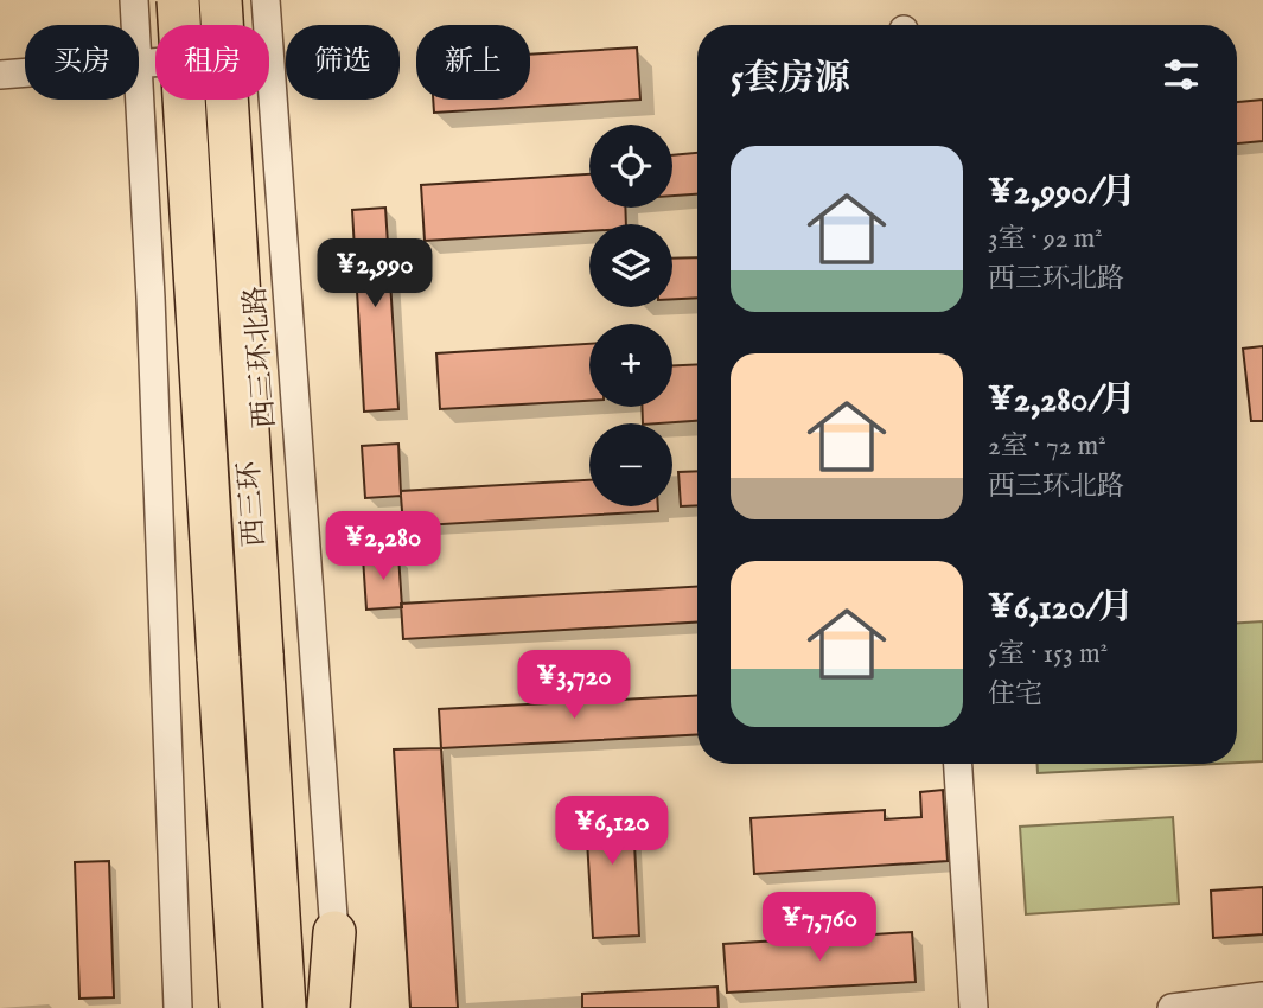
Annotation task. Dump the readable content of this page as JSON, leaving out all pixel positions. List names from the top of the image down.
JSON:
{
  "streets": {
    "highway": ["西三环"],
    "street": ["西三环北路"]
  },
  "page": {
    "chip": [
      "买房",
      "租房",
      "筛选",
      "新上"
    ],
    "heading": "5套房源",
    "map_buttons": ["+", "−"],
    "list": [
      {
        "name": "¥2,990/月",
        "note": "3室 · 92 m² · 西三环北路"
      },
      {
        "name": "¥2,280/月",
        "note": "2室 · 72 m² · 西三环北路"
      },
      {
        "name": "¥6,120/月",
        "note": "5室 · 153 m² · 住宅"
      }
    ],
    "price": [
      "¥2,990",
      "¥2,280",
      "¥3,720",
      "¥6,120",
      "¥7,760"
    ]
  }
}
